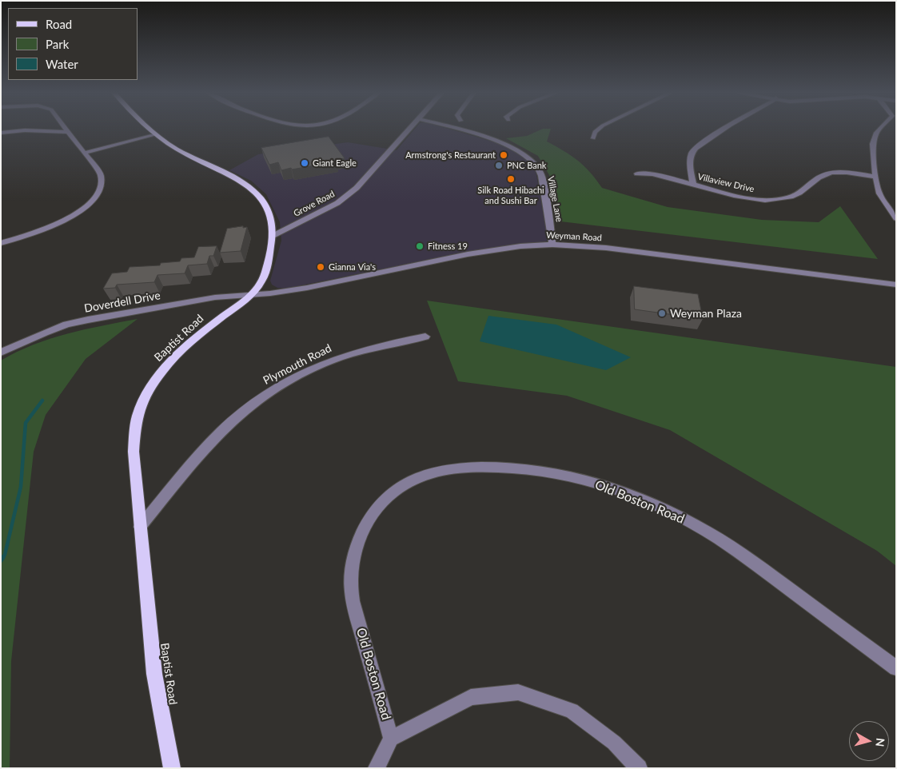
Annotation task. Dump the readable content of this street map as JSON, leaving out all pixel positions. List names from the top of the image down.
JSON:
{
  "streets": {
    "main road": ["Baptist Road"],
    "street": [
      "Villaview Drive",
      "Village Lane",
      "Grove Road",
      "Weyman Road",
      "Doverdell Drive",
      "Plymouth Road",
      "Old Boston Road"
    ]
  },
  "crossings": [
    ["Village Lane", "Weyman Road"],
    ["Grove Road", "Baptist Road"],
    ["Weyman Road", "Doverdell Drive"],
    ["Weyman Road", "Baptist Road"],
    ["Doverdell Drive", "Baptist Road"],
    ["Baptist Road", "Plymouth Road"]
  ],
  "places": [
    "Armstrong's Restaurant",
    "Giant Eagle",
    "PNC Bank",
    "Silk Road Hibachi and Sushi Bar",
    "Fitness 19",
    "Gianna Via's",
    "Weyman Plaza"
  ],
  "legend": ["Road", "Park", "Water"],
  "north": "right"
}
